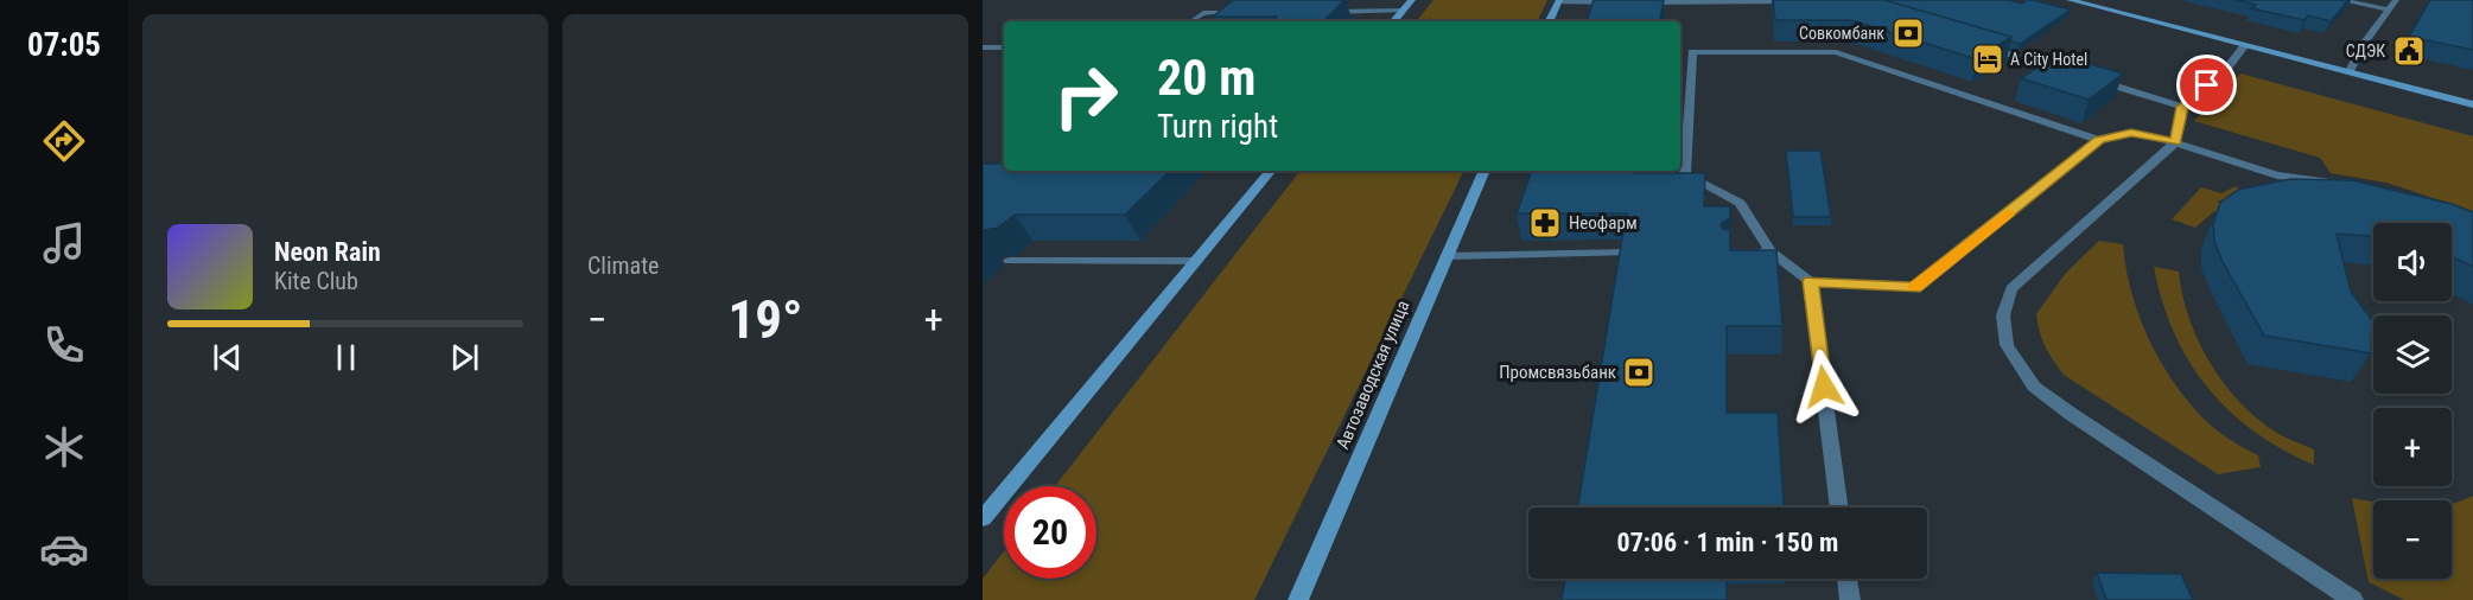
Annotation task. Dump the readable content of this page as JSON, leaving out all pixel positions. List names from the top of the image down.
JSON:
{
  "streets": {
    "main road": ["Автозаводская улица"]
  },
  "places": {
    "bank": ["Совкомбанк", "Промсвязьбанк"],
    "public building": ["СДЭК"],
    "hotel": ["A City Hotel"],
    "pharmacy": ["Неофарм"]
  },
  "page": {
    "tabs": "07:05",
    "tile": "Climate",
    "turn": ["20 m", "Turn right"],
    "map_buttons": ["+", "−"],
    "song": ["Neon Rain", "Kite Club"],
    "heat": ["−", "19°", "+"],
    "limit": "20",
    "trip": "07:06 · 1 min · 150 m"
  }
}
